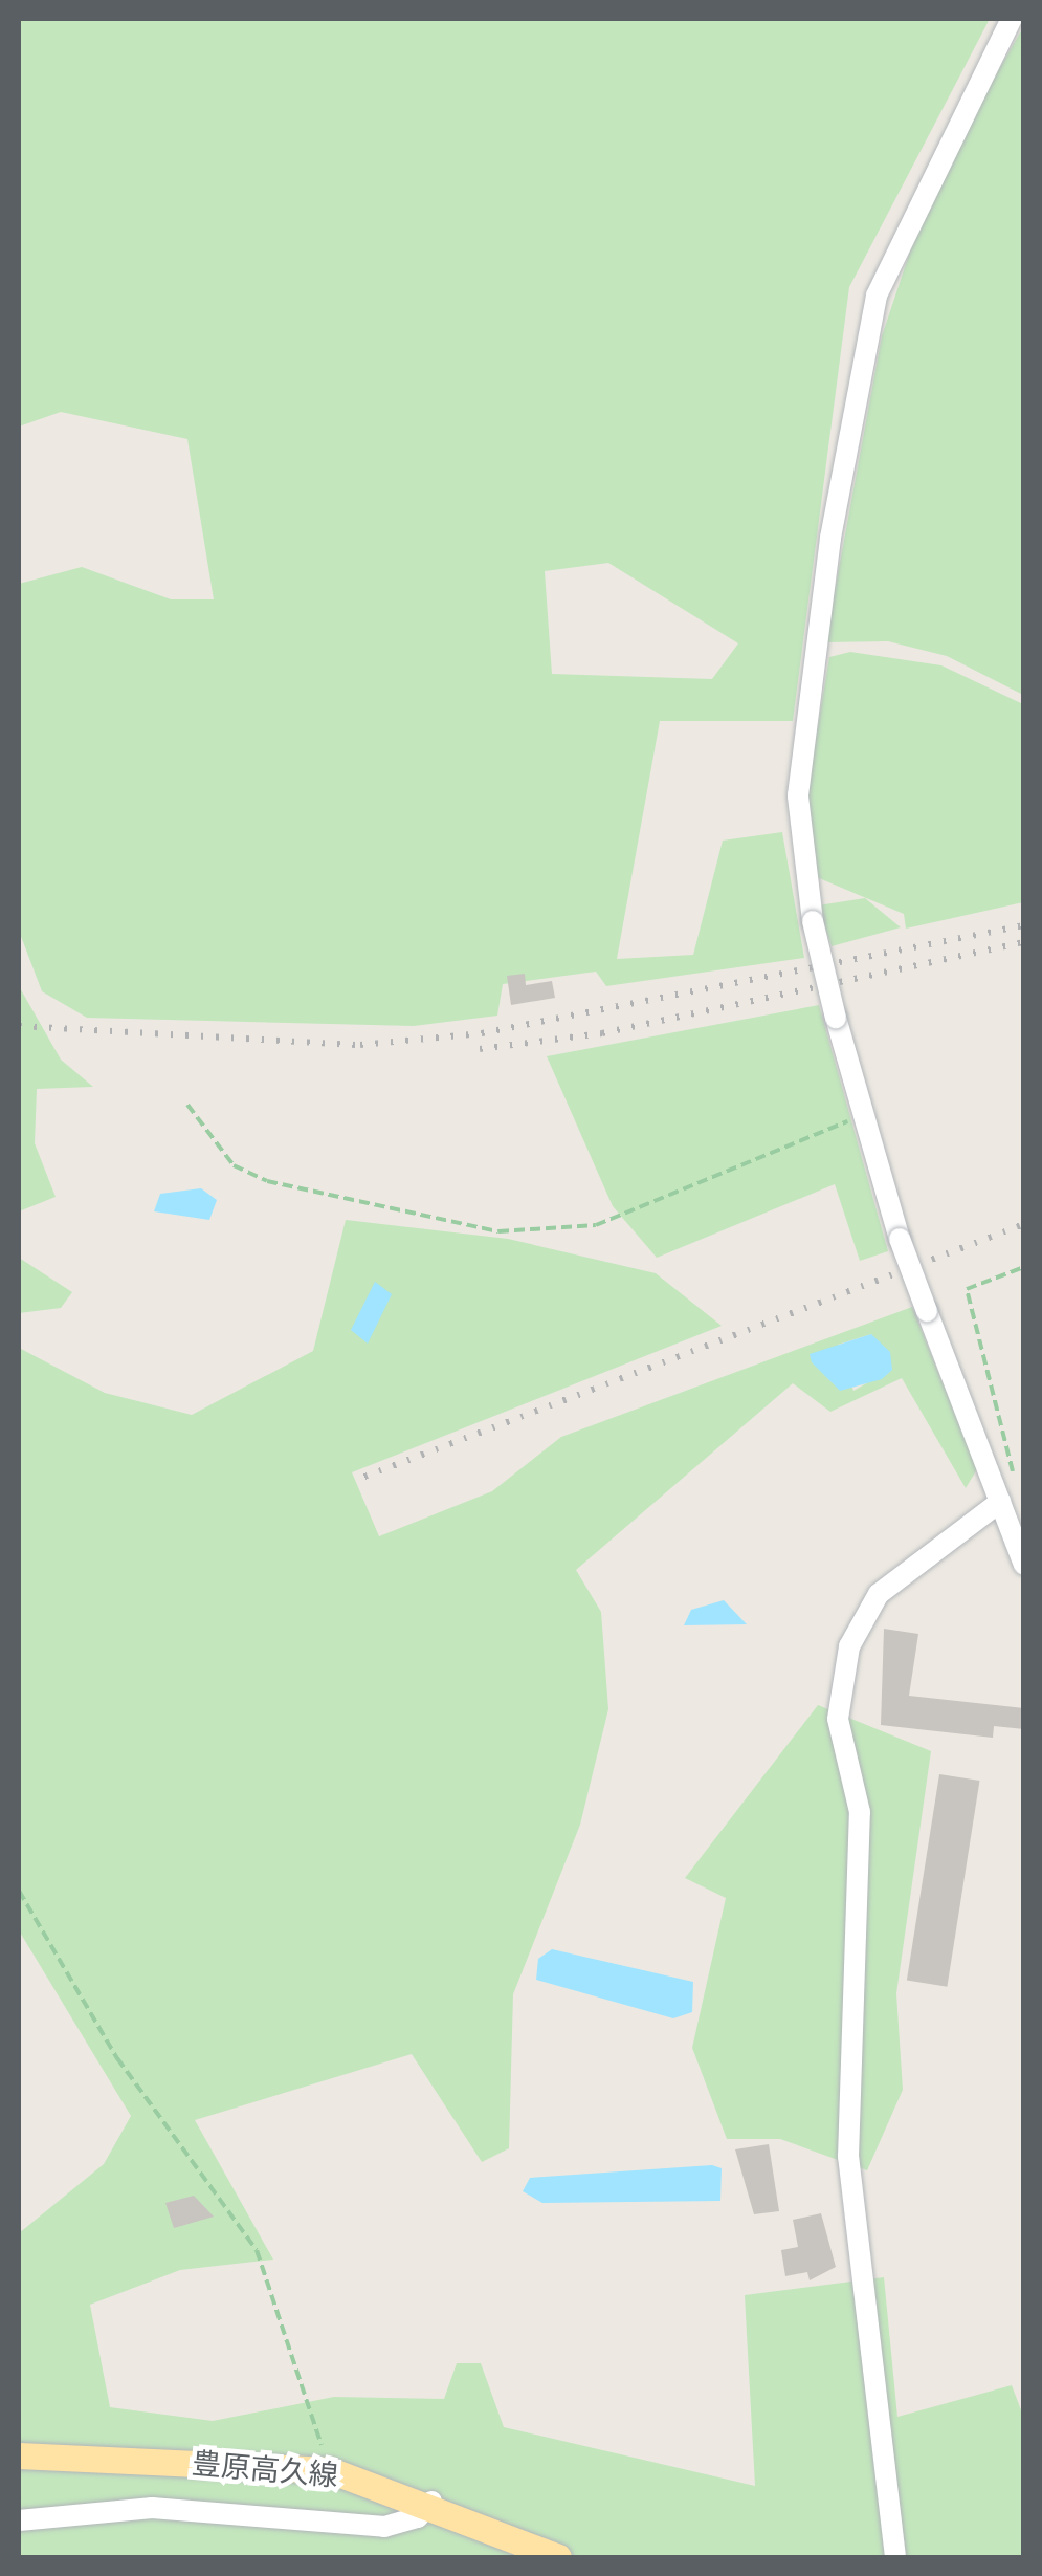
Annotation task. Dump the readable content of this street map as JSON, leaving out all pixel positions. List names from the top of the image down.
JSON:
{
  "streets": {
    "main road": ["豊原高久線"]
  }
}
